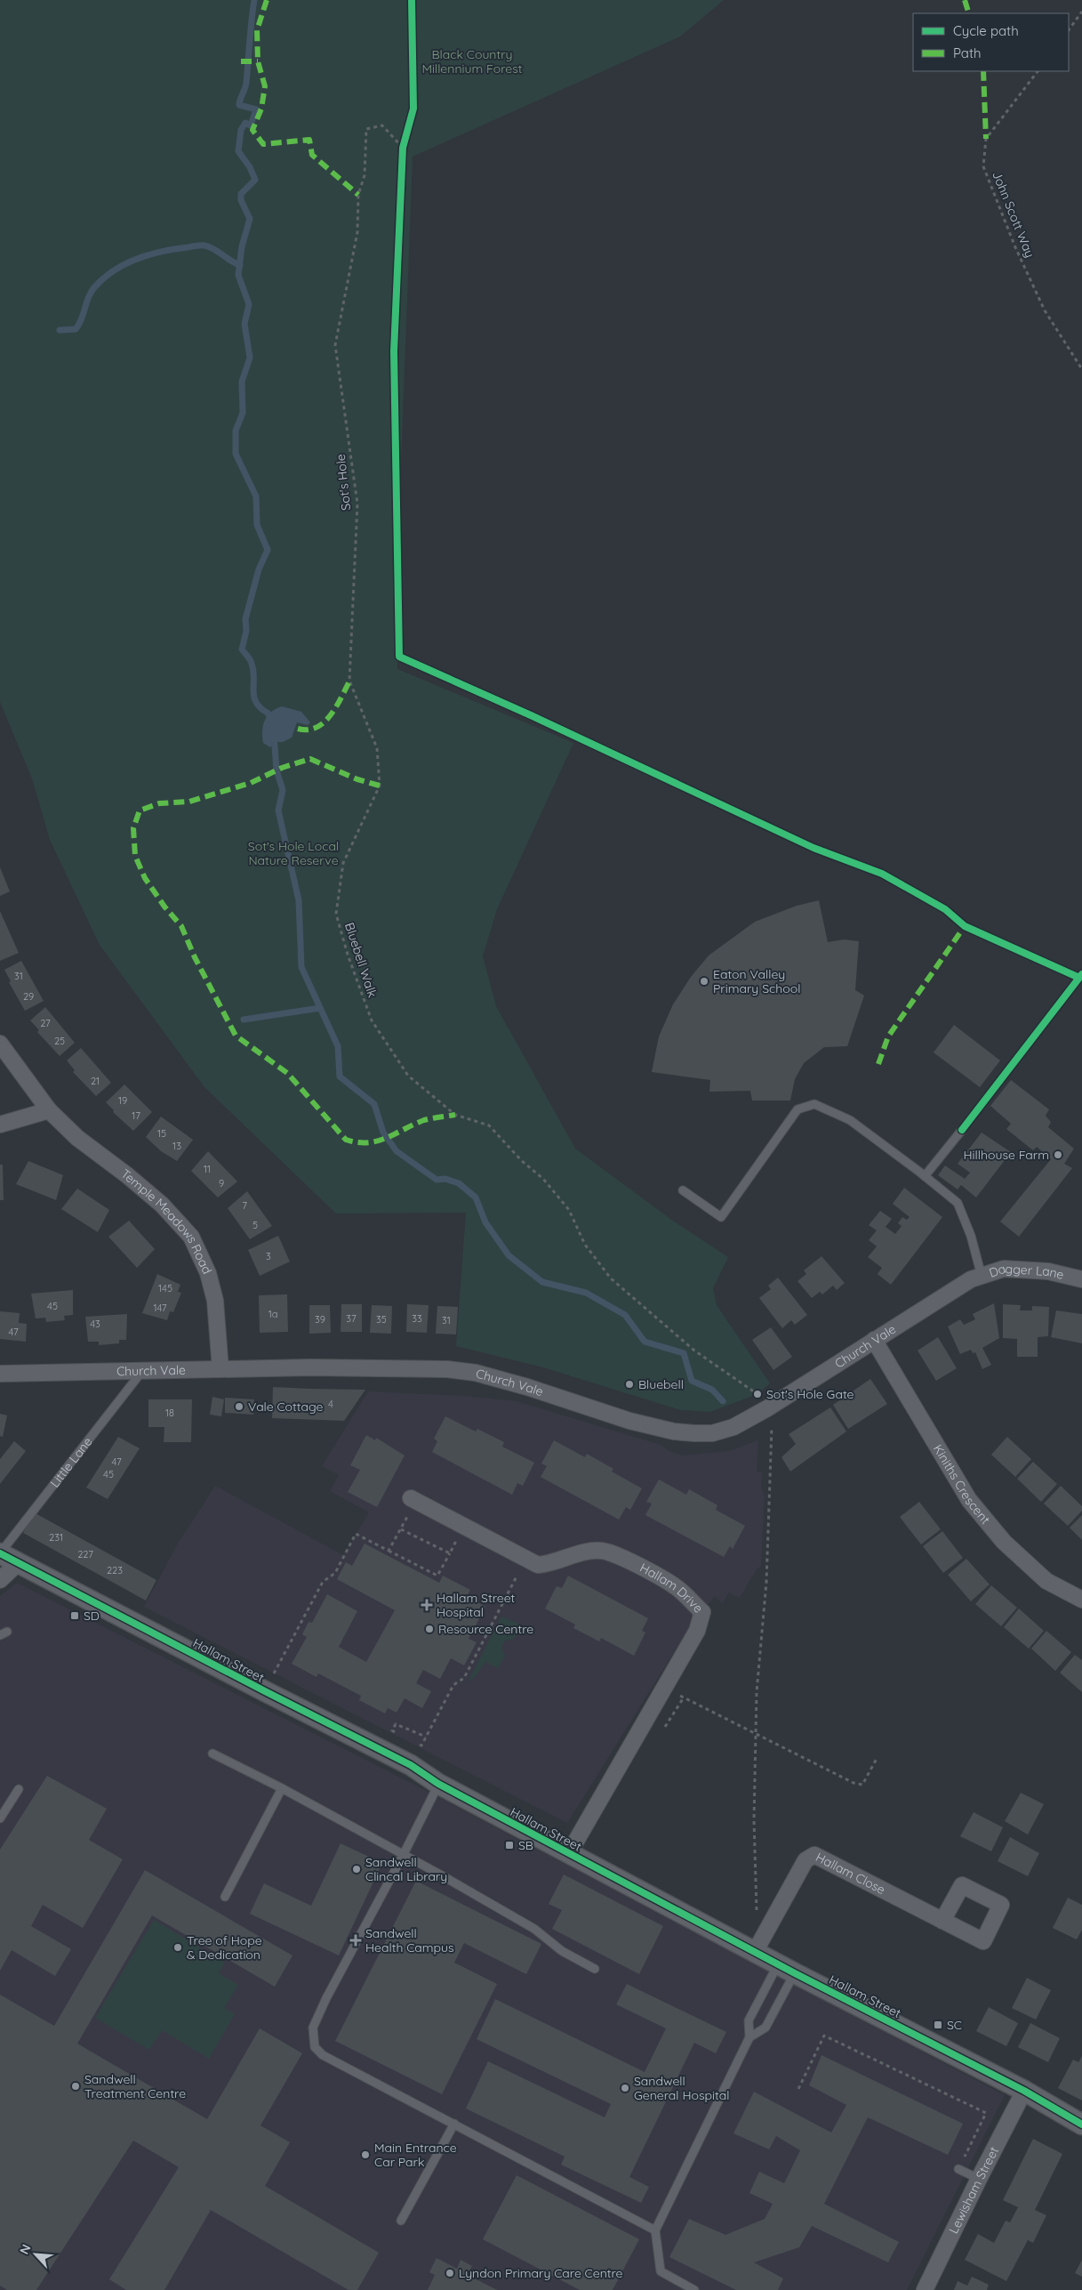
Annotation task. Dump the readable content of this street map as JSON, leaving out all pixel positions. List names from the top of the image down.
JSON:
{
  "streets": {
    "street": [
      "Temple Meadows Road",
      "Dagger Lane",
      "Church Vale",
      "Little Lane",
      "Kiniths Crescent",
      "Hallam Drive",
      "Hallam Street",
      "Hallam Close",
      "Lewisham Street"
    ],
    "path": ["John Scott Way", "Sot's Hole", "Bluebell Walk"]
  },
  "crossings": [
    ["Sot's Hole", "Bluebell Walk"],
    ["Bluebell Walk", "Church Vale"],
    ["Temple Meadows Road", "Church Vale"],
    ["Dagger Lane", "Church Vale"],
    ["Church Vale", "Little Lane"],
    ["Church Vale", "Kiniths Crescent"],
    ["Little Lane", "Hallam Street"],
    ["Hallam Drive", "Hallam Street"],
    ["Hallam Street", "Hallam Close"],
    ["Hallam Street", "Lewisham Street"]
  ],
  "parks": ["Black Country Millennium Forest", "Sot's Hole Local Nature Reserve"],
  "places": {
    "other": [
      "Eaton Valley Primary School",
      "Hillhouse Farm",
      "Bluebell",
      "Sot's Hole Gate",
      "Vale Cottage",
      "Resource Centre",
      "Sandwell Clincal Library",
      "Tree of Hope & Dedication",
      "Sandwell Treatment Centre",
      "Sandwell General Hospital",
      "Main Entrance Car Park",
      "Lyndon Primary Care Centre"
    ],
    "health": ["Hallam Street Hospital", "Sandwell Health Campus"],
    "transit": ["SD", "SB", "SC"]
  },
  "house_numbers": [
    "31",
    "29",
    "27",
    "25",
    "21",
    "19",
    "17",
    "15",
    "13",
    "11",
    "9",
    "7",
    "5",
    "3",
    "145",
    "45",
    "147",
    "1a",
    "37",
    "33",
    "39",
    "35",
    "31",
    "43",
    "47",
    "4",
    "18",
    "47",
    "45",
    "231",
    "227",
    "223"
  ],
  "legend": ["Cycle path", "Path"],
  "north": "top left"
}
